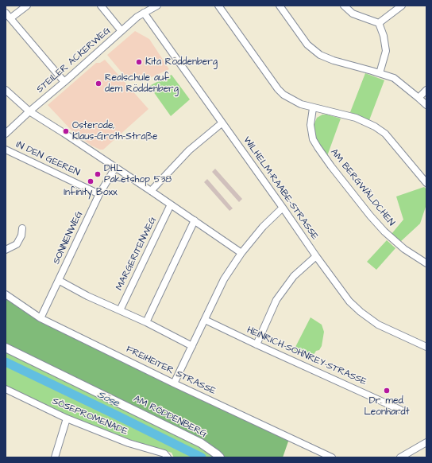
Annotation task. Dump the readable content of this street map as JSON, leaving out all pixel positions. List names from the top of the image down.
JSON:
{
  "streets": {
    "main road": ["AM RÖDDENBERG"],
    "street": [
      "STEILER ACKERWEG",
      "IN DEN GEEREN",
      "AM BERGWÄLDCHEN",
      "WILHELM-RAABE-STRASSE",
      "SONNENWEG",
      "MARGERITENWEG",
      "HEINRICH-SOHNREY-STRASSE",
      "FREIHEITER STRASSE",
      "SÖSEPROMENADE"
    ]
  },
  "crossings": [
    ["STEILER ACKERWEG", "WILHELM-RAABE-STRASSE"],
    ["IN DEN GEEREN", "SONNENWEG"],
    ["SONNENWEG", "FREIHEITER STRASSE"]
  ],
  "water": ["Söse"],
  "places": [
    "Kita Röddenberg",
    "Realschule auf dem Röddenberg",
    "Osterode, Klaus-Groth-Straße",
    "DHL Paketshop 538",
    "Infinity Boxx",
    "Dr. med. Leonhardt"
  ]
}
